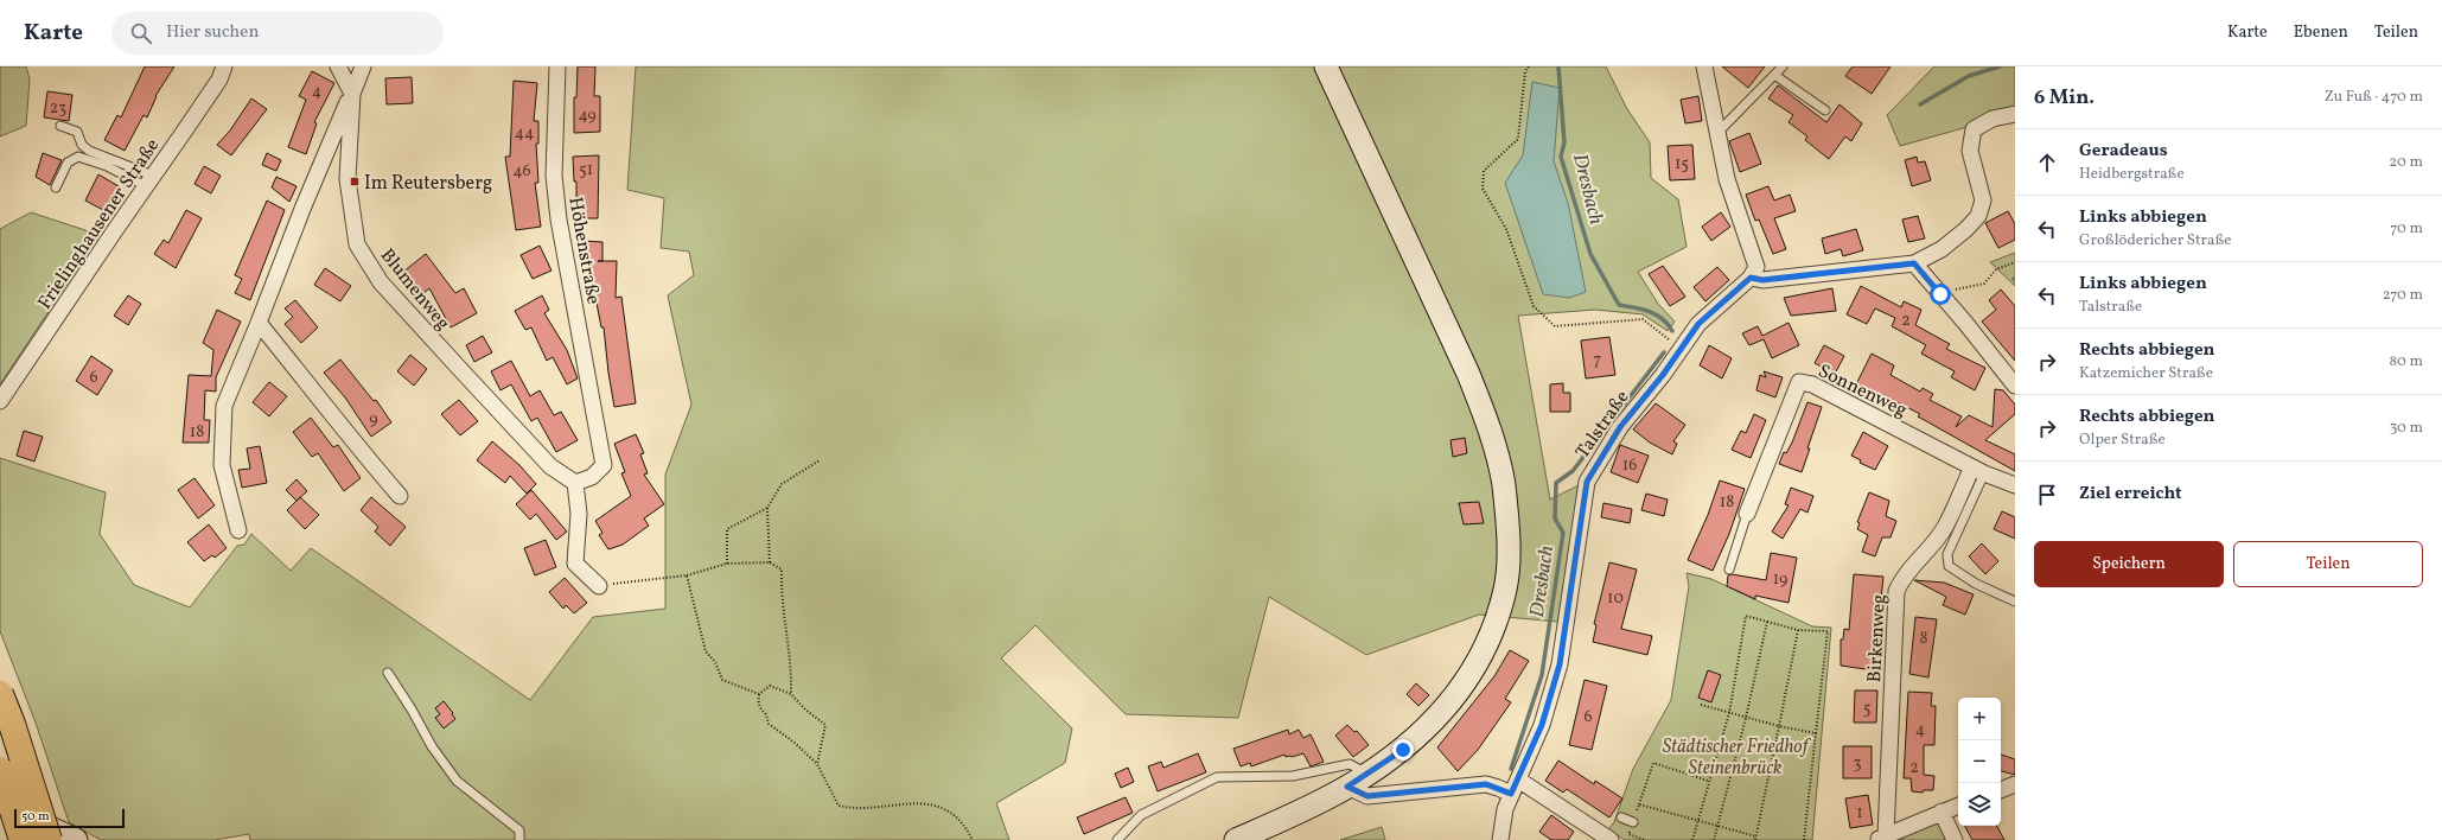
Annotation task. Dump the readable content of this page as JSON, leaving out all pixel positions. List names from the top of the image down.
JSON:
{
  "streets": {
    "street": [
      "Frielinghausener Straße",
      "Höhenstraße",
      "Blumenweg",
      "Sonnenweg",
      "Talstraße",
      "Birkenweg"
    ]
  },
  "crossings": [
    ["Höhenstraße", "Blumenweg"],
    ["Sonnenweg", "Birkenweg"]
  ],
  "water": ["Dresbach"],
  "parks": ["Städtischer Friedhof Steinenbrück"],
  "places": {
    "transit": ["Im Reutersberg"]
  },
  "house_numbers": [
    "4",
    "23",
    "49",
    "44",
    "15",
    "51",
    "46",
    "2",
    "7",
    "6",
    "9",
    "18",
    "16",
    "18",
    "19",
    "10",
    "8",
    "5",
    "6",
    "4",
    "3",
    "2",
    "1"
  ],
  "scale_bar": "50 m",
  "page": {
    "header": "Karte",
    "search": "Hier suchen",
    "nav": ["Karte", "Ebenen", "Teilen"],
    "heading": ["6 Min.", "Zu Fuß · 470 m"],
    "list": [
      ["Geradeaus", "Heidbergstraße", "20 m"],
      ["Links abbiegen", "Großlödericher Straße", "70 m"],
      ["Links abbiegen", "Talstraße", "270 m"],
      ["Rechts abbiegen", "Katzemicher Straße", "80 m"],
      ["Rechts abbiegen", "Olper Straße", "30 m"],
      "Ziel erreicht"
    ],
    "buttons": ["Speichern", "Teilen"],
    "map_buttons": ["+", "−"],
    "scale": "50 m"
  }
}
